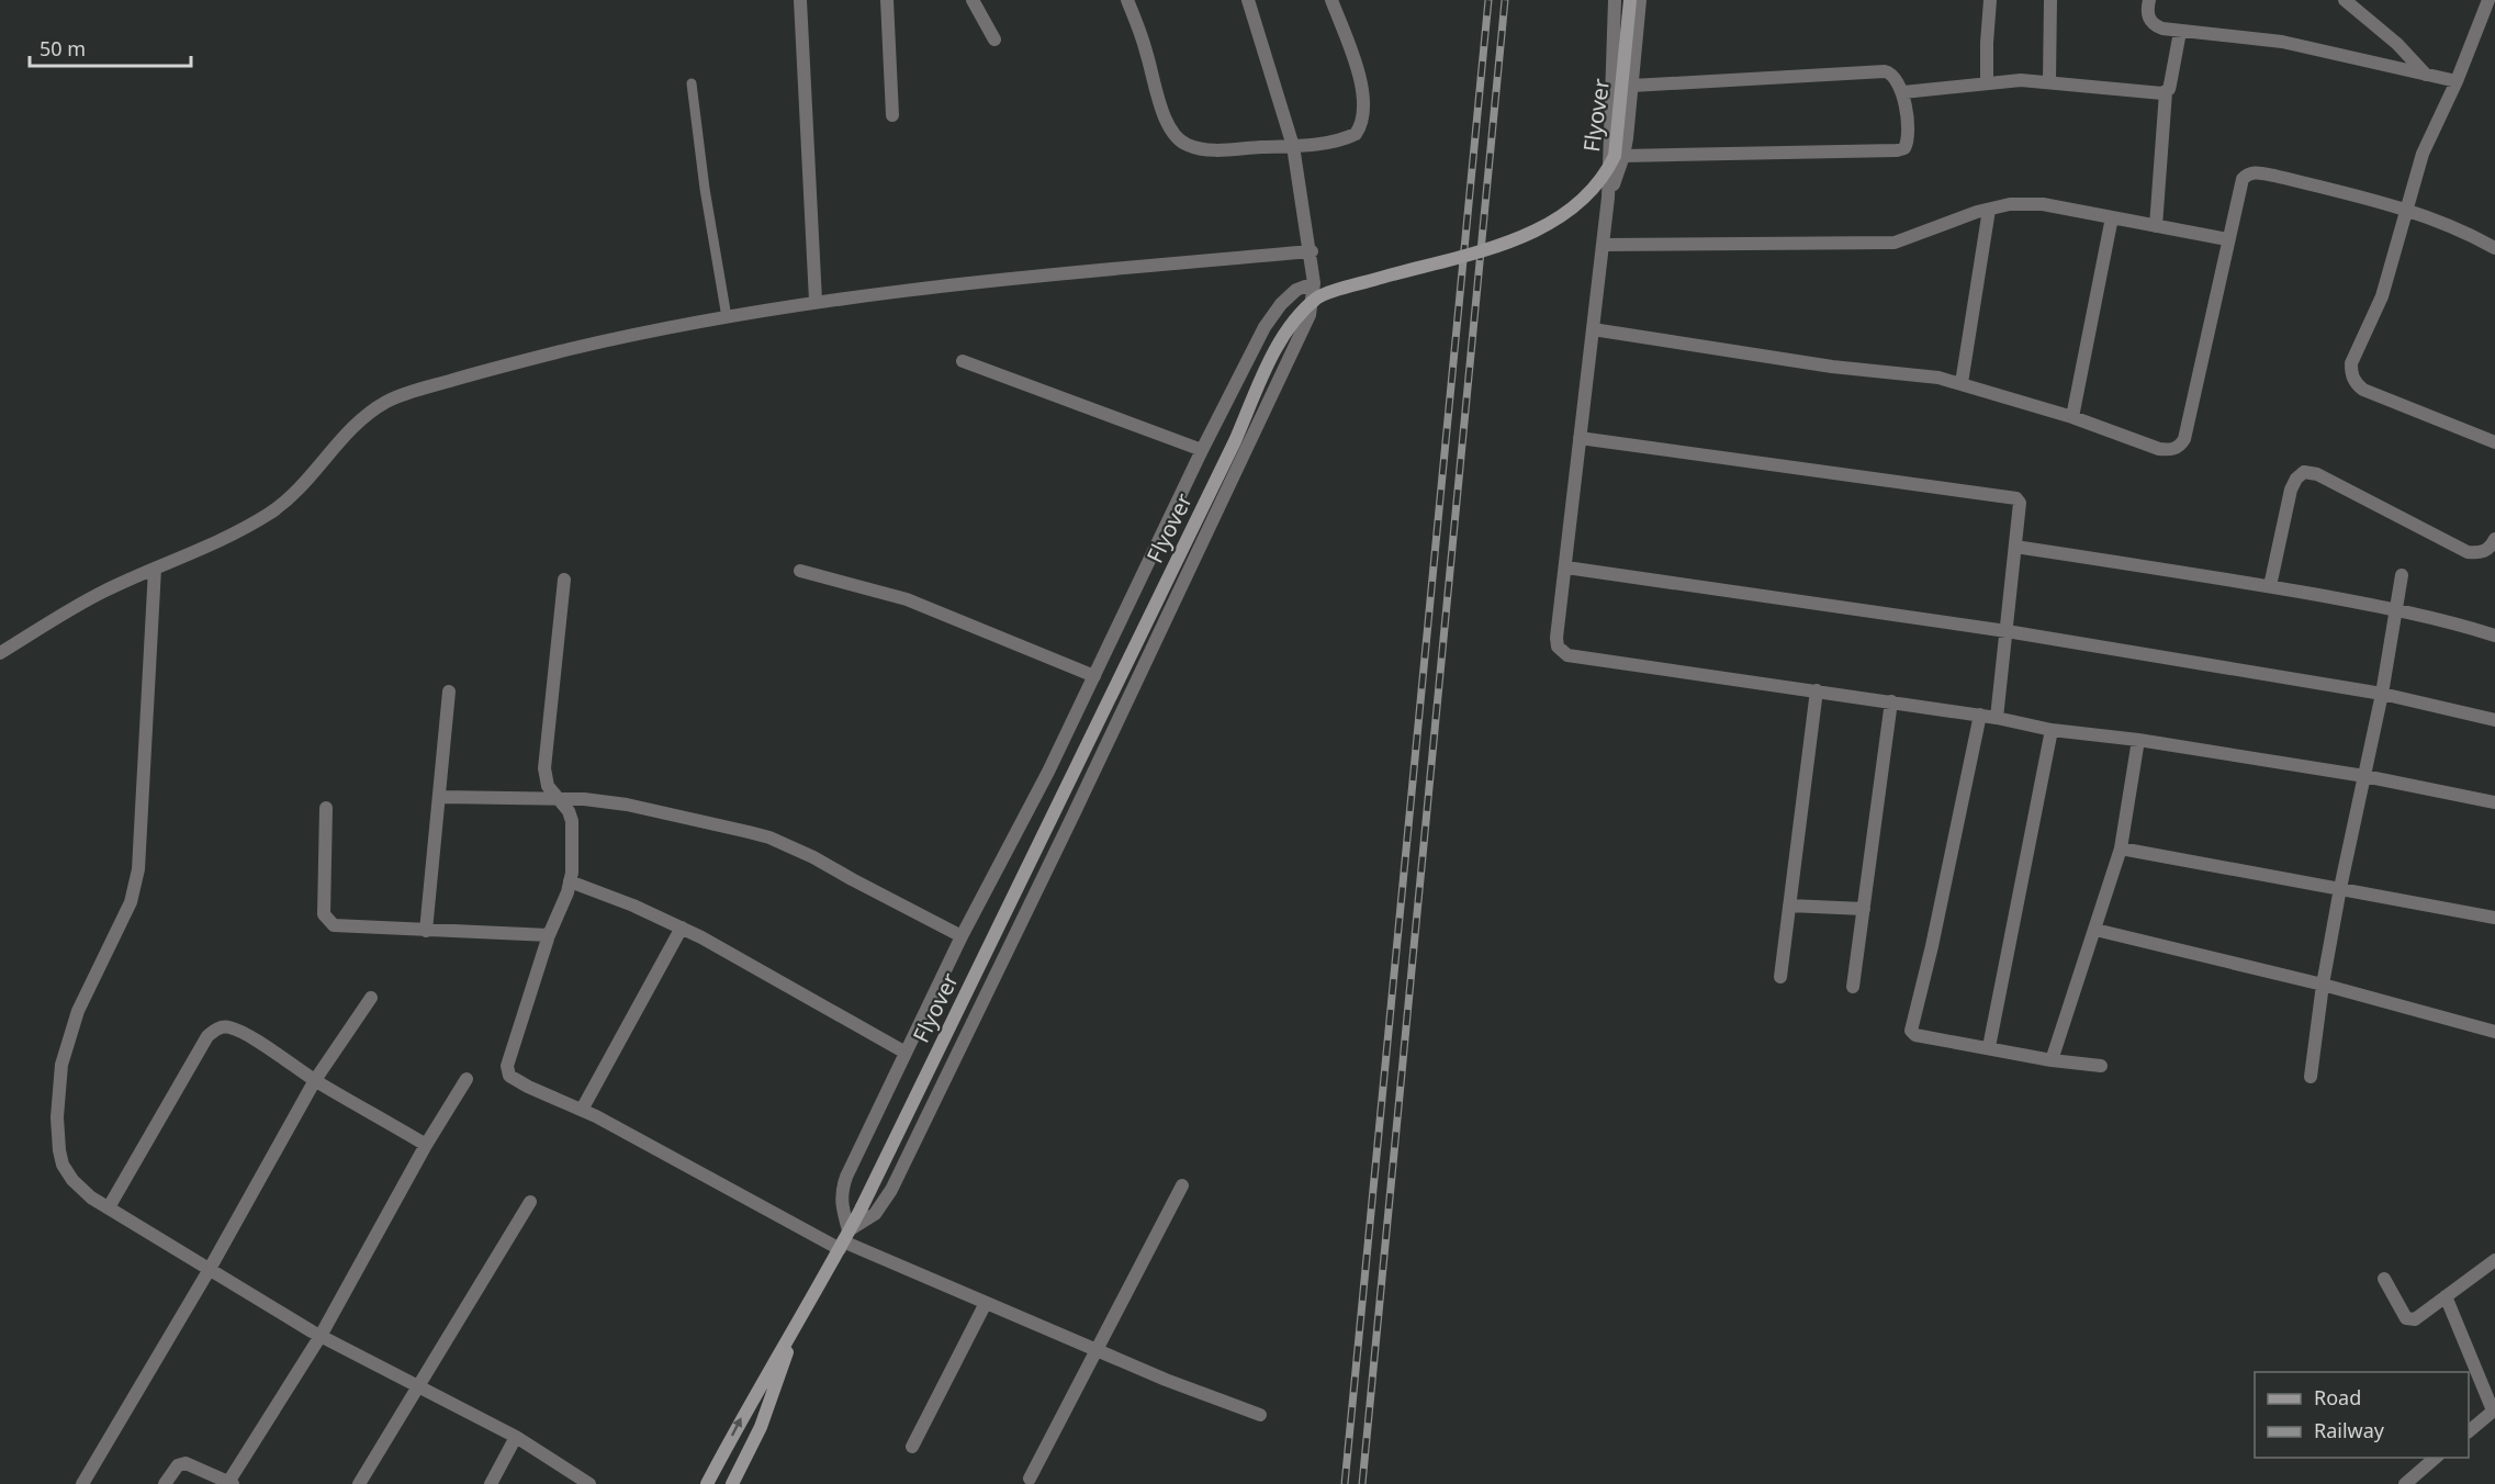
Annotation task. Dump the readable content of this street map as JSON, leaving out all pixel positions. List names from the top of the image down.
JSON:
{
  "streets": {
    "main road": ["Flyover"]
  },
  "legend": ["Road", "Railway"],
  "scale_bar": "50 m"
}
